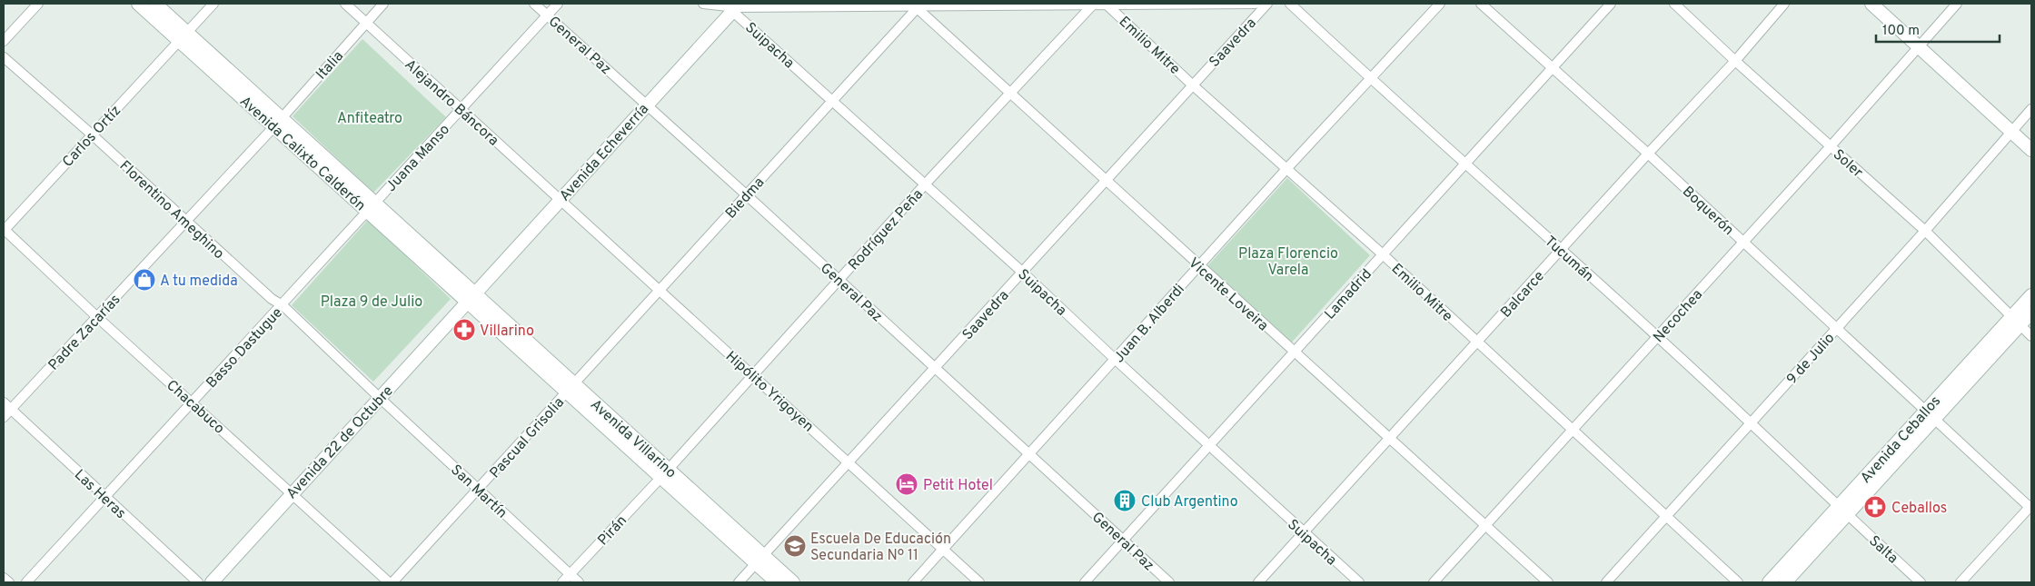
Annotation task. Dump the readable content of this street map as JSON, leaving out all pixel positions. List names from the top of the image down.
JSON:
{
  "streets": {
    "main road": [
      "Avenida Echeverría",
      "Avenida Calixto Calderón",
      "Avenida Villarino",
      "Avenida Ceballos",
      "Avenida 22 de Octubre"
    ],
    "street": [
      "Saavedra",
      "General Paz",
      "Suipacha",
      "Emilio Mitre",
      "Italia",
      "Alejandro Báncora",
      "Carlos Ortíz",
      "Juana Manso",
      "Soler",
      "Biedma",
      "Florentino Ameghino",
      "Boquerón",
      "Rodríguez Peña",
      "Tucumán",
      "Vicente Loveira",
      "Lamadrid",
      "Balcarce",
      "Necochea",
      "Juan B. Alberdi",
      "Padre Zacarías",
      "Basso Dastugue",
      "9 de Julio",
      "Hipólito Yrigoyen",
      "Chacabuco",
      "Pascual Grisolia",
      "San Martín",
      "Las Heras",
      "Pirán",
      "Salta"
    ]
  },
  "crossings": [
    ["Saavedra", "General Paz"],
    ["Saavedra", "Suipacha"],
    ["Saavedra", "Emilio Mitre"],
    ["Saavedra", "Vicente Loveira"],
    ["Saavedra", "Hipólito Yrigoyen"],
    ["Saavedra", "Avenida Villarino"],
    ["General Paz", "Avenida Echeverría"],
    ["General Paz", "Juana Manso"],
    ["General Paz", "Biedma"],
    ["General Paz", "Rodríguez Peña"],
    ["General Paz", "Lamadrid"],
    ["General Paz", "Juan B. Alberdi"],
    ["Suipacha", "Avenida Echeverría"],
    ["Suipacha", "Biedma"],
    ["Suipacha", "Rodríguez Peña"],
    ["Suipacha", "Lamadrid"],
    ["Suipacha", "Balcarce"],
    ["Suipacha", "Juan B. Alberdi"],
    ["Emilio Mitre", "Lamadrid"],
    ["Emilio Mitre", "Balcarce"],
    ["Emilio Mitre", "Necochea"],
    ["Emilio Mitre", "Juan B. Alberdi"],
    ["Emilio Mitre", "9 de Julio"],
    ["Italia", "Alejandro Báncora"],
    ["Italia", "Avenida Calixto Calderón"],
    ["Italia", "Padre Zacarías"],
    ["Alejandro Báncora", "Avenida Echeverría"],
    ["Alejandro Báncora", "Juana Manso"],
    ["Alejandro Báncora", "Hipólito Yrigoyen"],
    ["Carlos Ortíz", "Avenida Calixto Calderón"],
    ["Carlos Ortíz", "Florentino Ameghino"],
    ["Carlos Ortíz", "Chacabuco"],
    ["Avenida Echeverría", "Avenida Calixto Calderón"],
    ["Avenida Echeverría", "Hipólito Yrigoyen"],
    ["Avenida Echeverría", "Avenida Villarino"],
    ["Avenida Echeverría", "Avenida 22 de Octubre"],
    ["Avenida Calixto Calderón", "Juana Manso"],
    ["Avenida Calixto Calderón", "Padre Zacarías"],
    ["Avenida Calixto Calderón", "Basso Dastugue"],
    ["Avenida Calixto Calderón", "Avenida Villarino"],
    ["Avenida Calixto Calderón", "Avenida 22 de Octubre"],
    ["Juana Manso", "Basso Dastugue"],
    ["Soler", "Balcarce"],
    ["Soler", "Necochea"],
    ["Soler", "9 de Julio"],
    ["Soler", "Avenida Ceballos"],
    ["Biedma", "Vicente Loveira"],
    ["Biedma", "Hipólito Yrigoyen"],
    ["Biedma", "Pascual Grisolia"],
    ["Biedma", "Avenida Villarino"],
    ["Florentino Ameghino", "Padre Zacarías"],
    ["Florentino Ameghino", "Basso Dastugue"],
    ["Florentino Ameghino", "Avenida 22 de Octubre"],
    ["Florentino Ameghino", "San Martín"],
    ["Boquerón", "Lamadrid"],
    ["Boquerón", "Balcarce"],
    ["Boquerón", "Necochea"],
    ["Boquerón", "9 de Julio"],
    ["Boquerón", "Avenida Ceballos"],
    ["Rodríguez Peña", "Vicente Loveira"],
    ["Rodríguez Peña", "Hipólito Yrigoyen"],
    ["Rodríguez Peña", "Avenida Villarino"],
    ["Rodríguez Peña", "Pirán"],
    ["Tucumán", "Lamadrid"],
    ["Tucumán", "Balcarce"],
    ["Tucumán", "Necochea"],
    ["Tucumán", "Juan B. Alberdi"],
    ["Tucumán", "9 de Julio"],
    ["Tucumán", "Avenida Ceballos"],
    ["Tucumán", "Salta"],
    ["Vicente Loveira", "Lamadrid"],
    ["Vicente Loveira", "Balcarce"],
    ["Vicente Loveira", "Necochea"],
    ["Vicente Loveira", "Juan B. Alberdi"],
    ["Juan B. Alberdi", "Hipólito Yrigoyen"],
    ["Padre Zacarías", "Chacabuco"],
    ["Padre Zacarías", "Las Heras"],
    ["Basso Dastugue", "Chacabuco"],
    ["Basso Dastugue", "Las Heras"],
    ["Chacabuco", "Pascual Grisolia"],
    ["Chacabuco", "Avenida 22 de Octubre"],
    ["Pascual Grisolia", "Avenida Villarino"],
    ["Pascual Grisolia", "San Martín"],
    ["Avenida Villarino", "Avenida 22 de Octubre"],
    ["Avenida Villarino", "Pirán"],
    ["Avenida Ceballos", "Salta"],
    ["Avenida 22 de Octubre", "San Martín"],
    ["San Martín", "Pirán"]
  ],
  "parks": ["Anfiteatro", "Plaza Florencio Varela", "Plaza 9 de Julio"],
  "places": {
    "shop": ["A tu medida"],
    "pharmacy": ["Villarino", "Ceballos"],
    "hotel": ["Petit Hotel"],
    "building": ["Club Argentino"],
    "school or university": ["Escuela De Educación Secundaria Nº 11"]
  },
  "scale_bar": "100 m"
}
